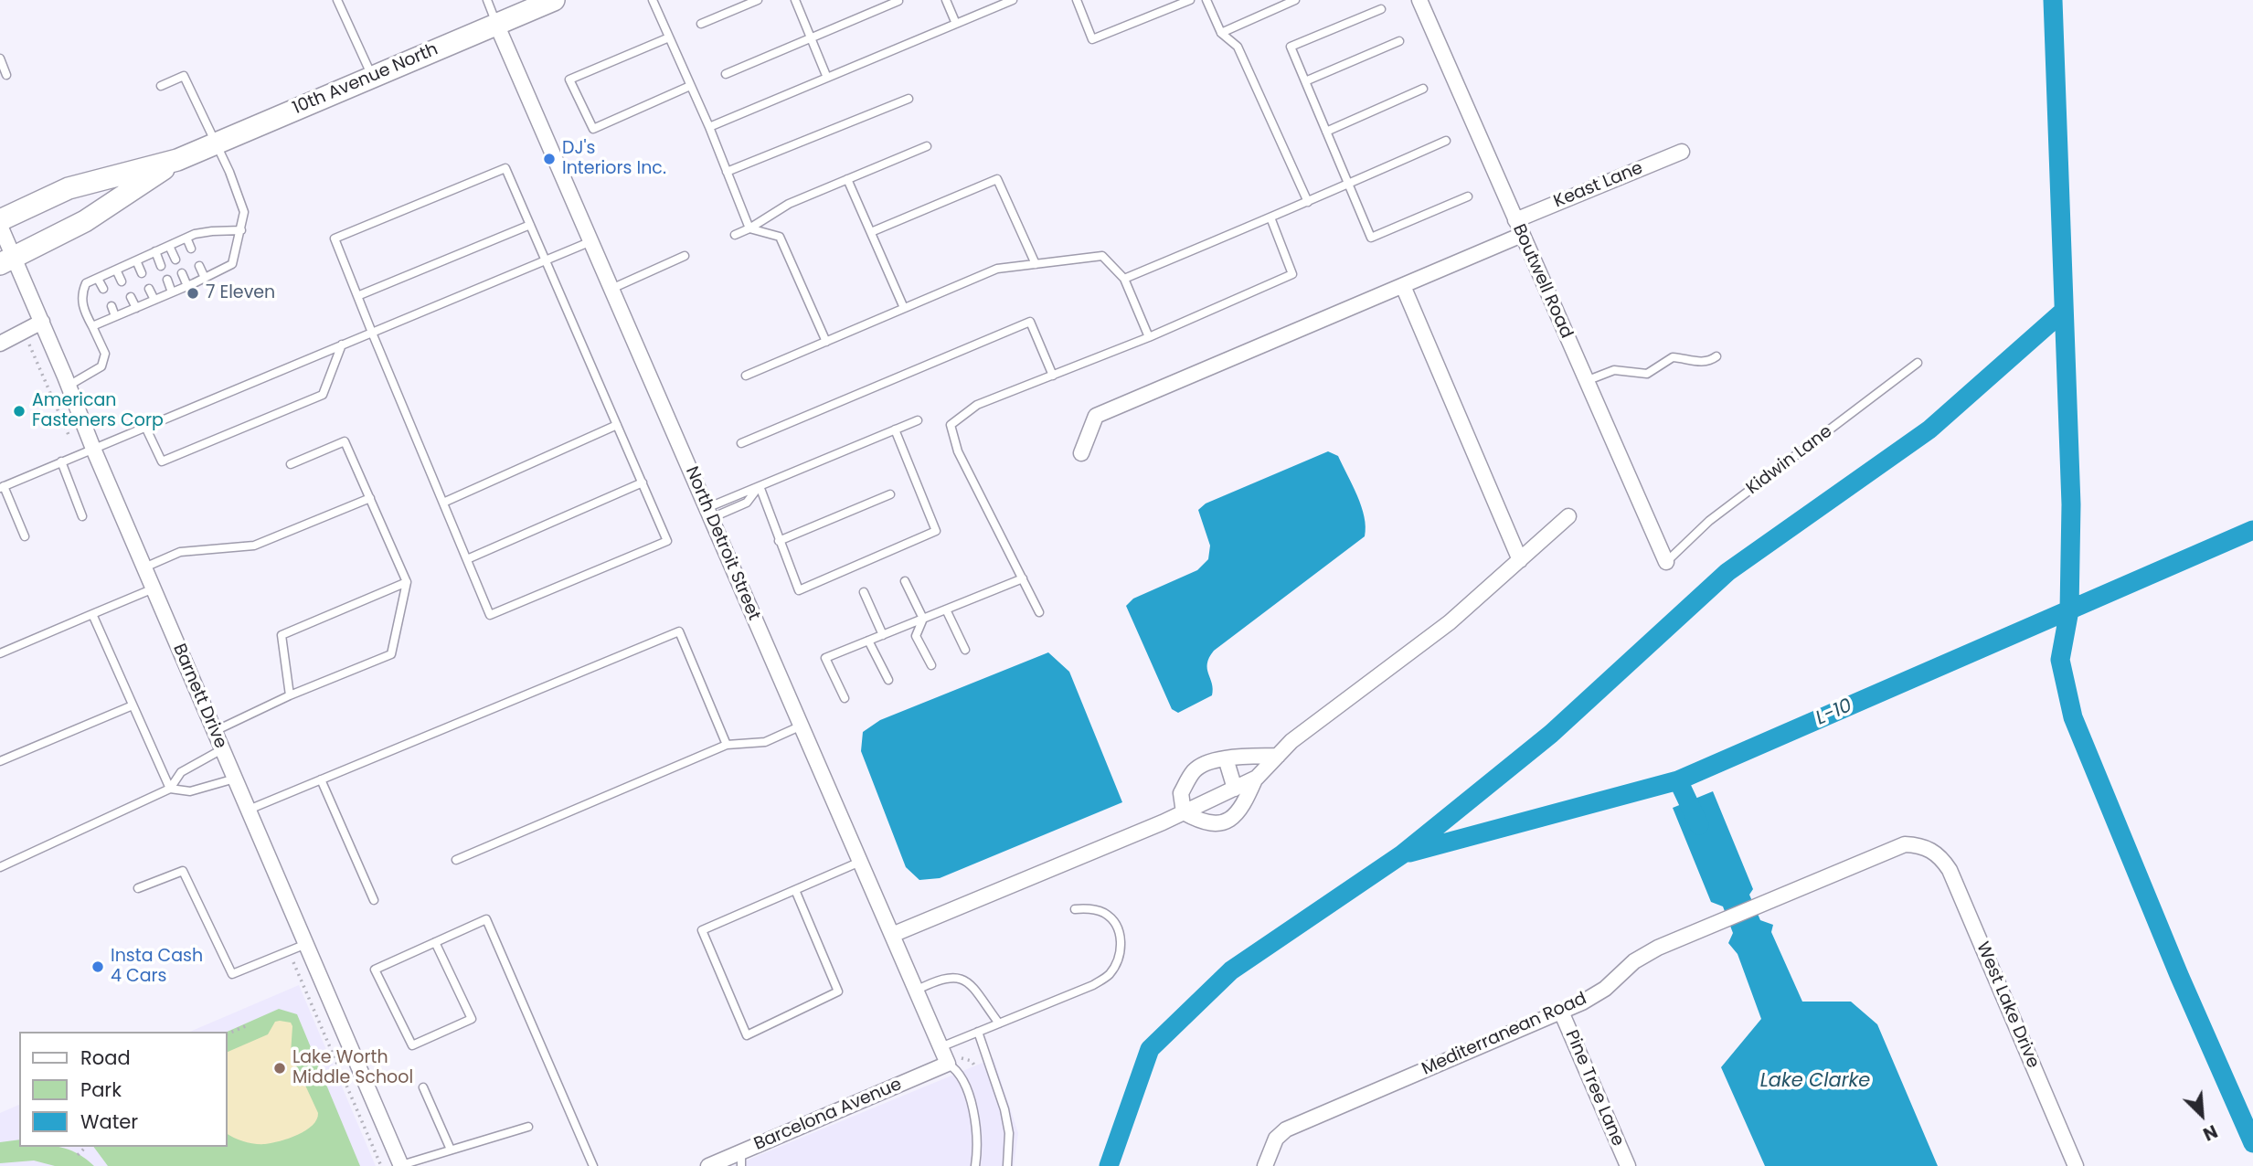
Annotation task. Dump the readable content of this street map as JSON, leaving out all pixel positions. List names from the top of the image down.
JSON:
{
  "streets": {
    "street": [
      "10th Avenue North",
      "Keast Lane",
      "Boutwell Road",
      "North Detroit Street",
      "Barnett Drive",
      "West Lake Drive",
      "Mediterranean Road",
      "Pine Tree Lane",
      "Barcelona Avenue"
    ],
    "lane": ["Kidwin Lane"]
  },
  "crossings": [
    ["10th Avenue North", "North Detroit Street"],
    ["10th Avenue North", "Barnett Drive"],
    ["Keast Lane", "Boutwell Road"],
    ["Boutwell Road", "Kidwin Lane"],
    ["North Detroit Street", "Barcelona Avenue"],
    ["West Lake Drive", "Mediterranean Road"],
    ["Mediterranean Road", "Pine Tree Lane"]
  ],
  "water": ["L-10", "Lake Clarke"],
  "places": [
    "DJ's Interiors Inc.",
    "7 Eleven",
    "American Fasteners Corp",
    "Insta Cash 4 Cars",
    "Lake Worth Middle School"
  ],
  "legend": ["Road", "Park", "Water"],
  "north": "bottom right"
}
